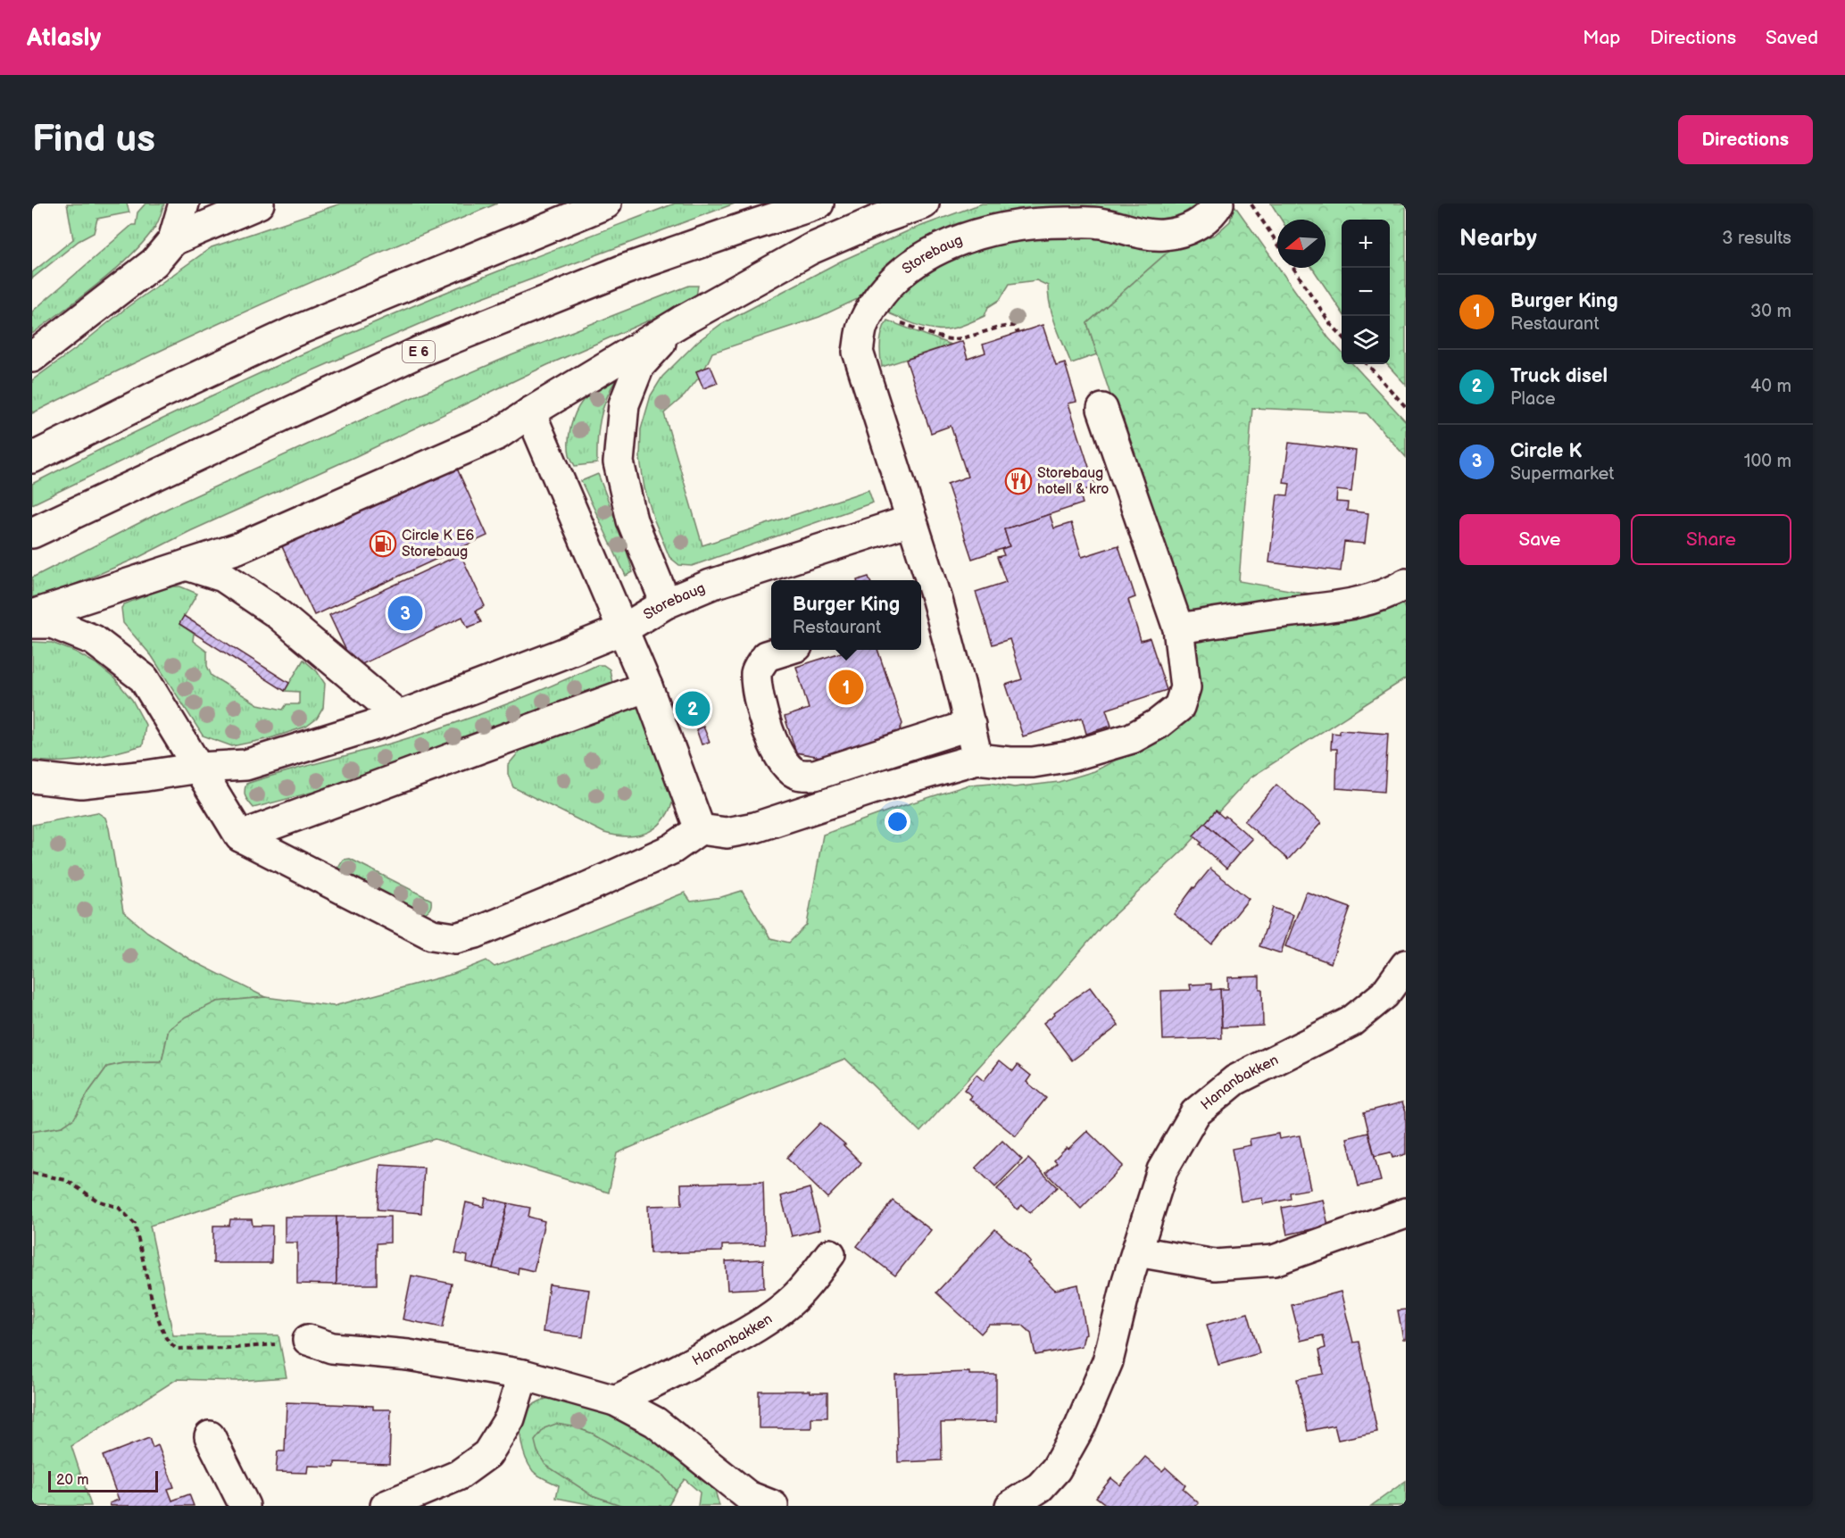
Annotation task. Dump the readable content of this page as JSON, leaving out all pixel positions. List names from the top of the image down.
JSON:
{
  "streets": {
    "main road": ["Storebaug", "E 6", "Hananbakken"]
  },
  "places": {
    "restaurant": ["Storebaug hotell & kro"],
    "fuel station": ["Circle K E6 Storebaug"]
  },
  "scale_bar": "20 m",
  "north": "left",
  "page": {
    "header": "Atlasly",
    "nav": ["Map", "Directions", "Saved"],
    "buttons": [
      "Directions",
      ["Save", "Share"]
    ],
    "title": "Find us",
    "heading": ["Nearby", "3 results"],
    "map_buttons": ["+", "−"],
    "list": [
      {
        "mark": "1",
        "name": "Burger King",
        "note": "Restaurant",
        "value": "30 m"
      },
      {
        "mark": "2",
        "name": "Truck disel",
        "note": "Place",
        "value": "40 m"
      },
      {
        "mark": "3",
        "name": "Circle K",
        "note": "Supermarket",
        "value": "100 m"
      }
    ],
    "popup": ["Burger King", "Restaurant"],
    "pins": ["3", "1", "2"],
    "scale": "20 m"
  }
}
